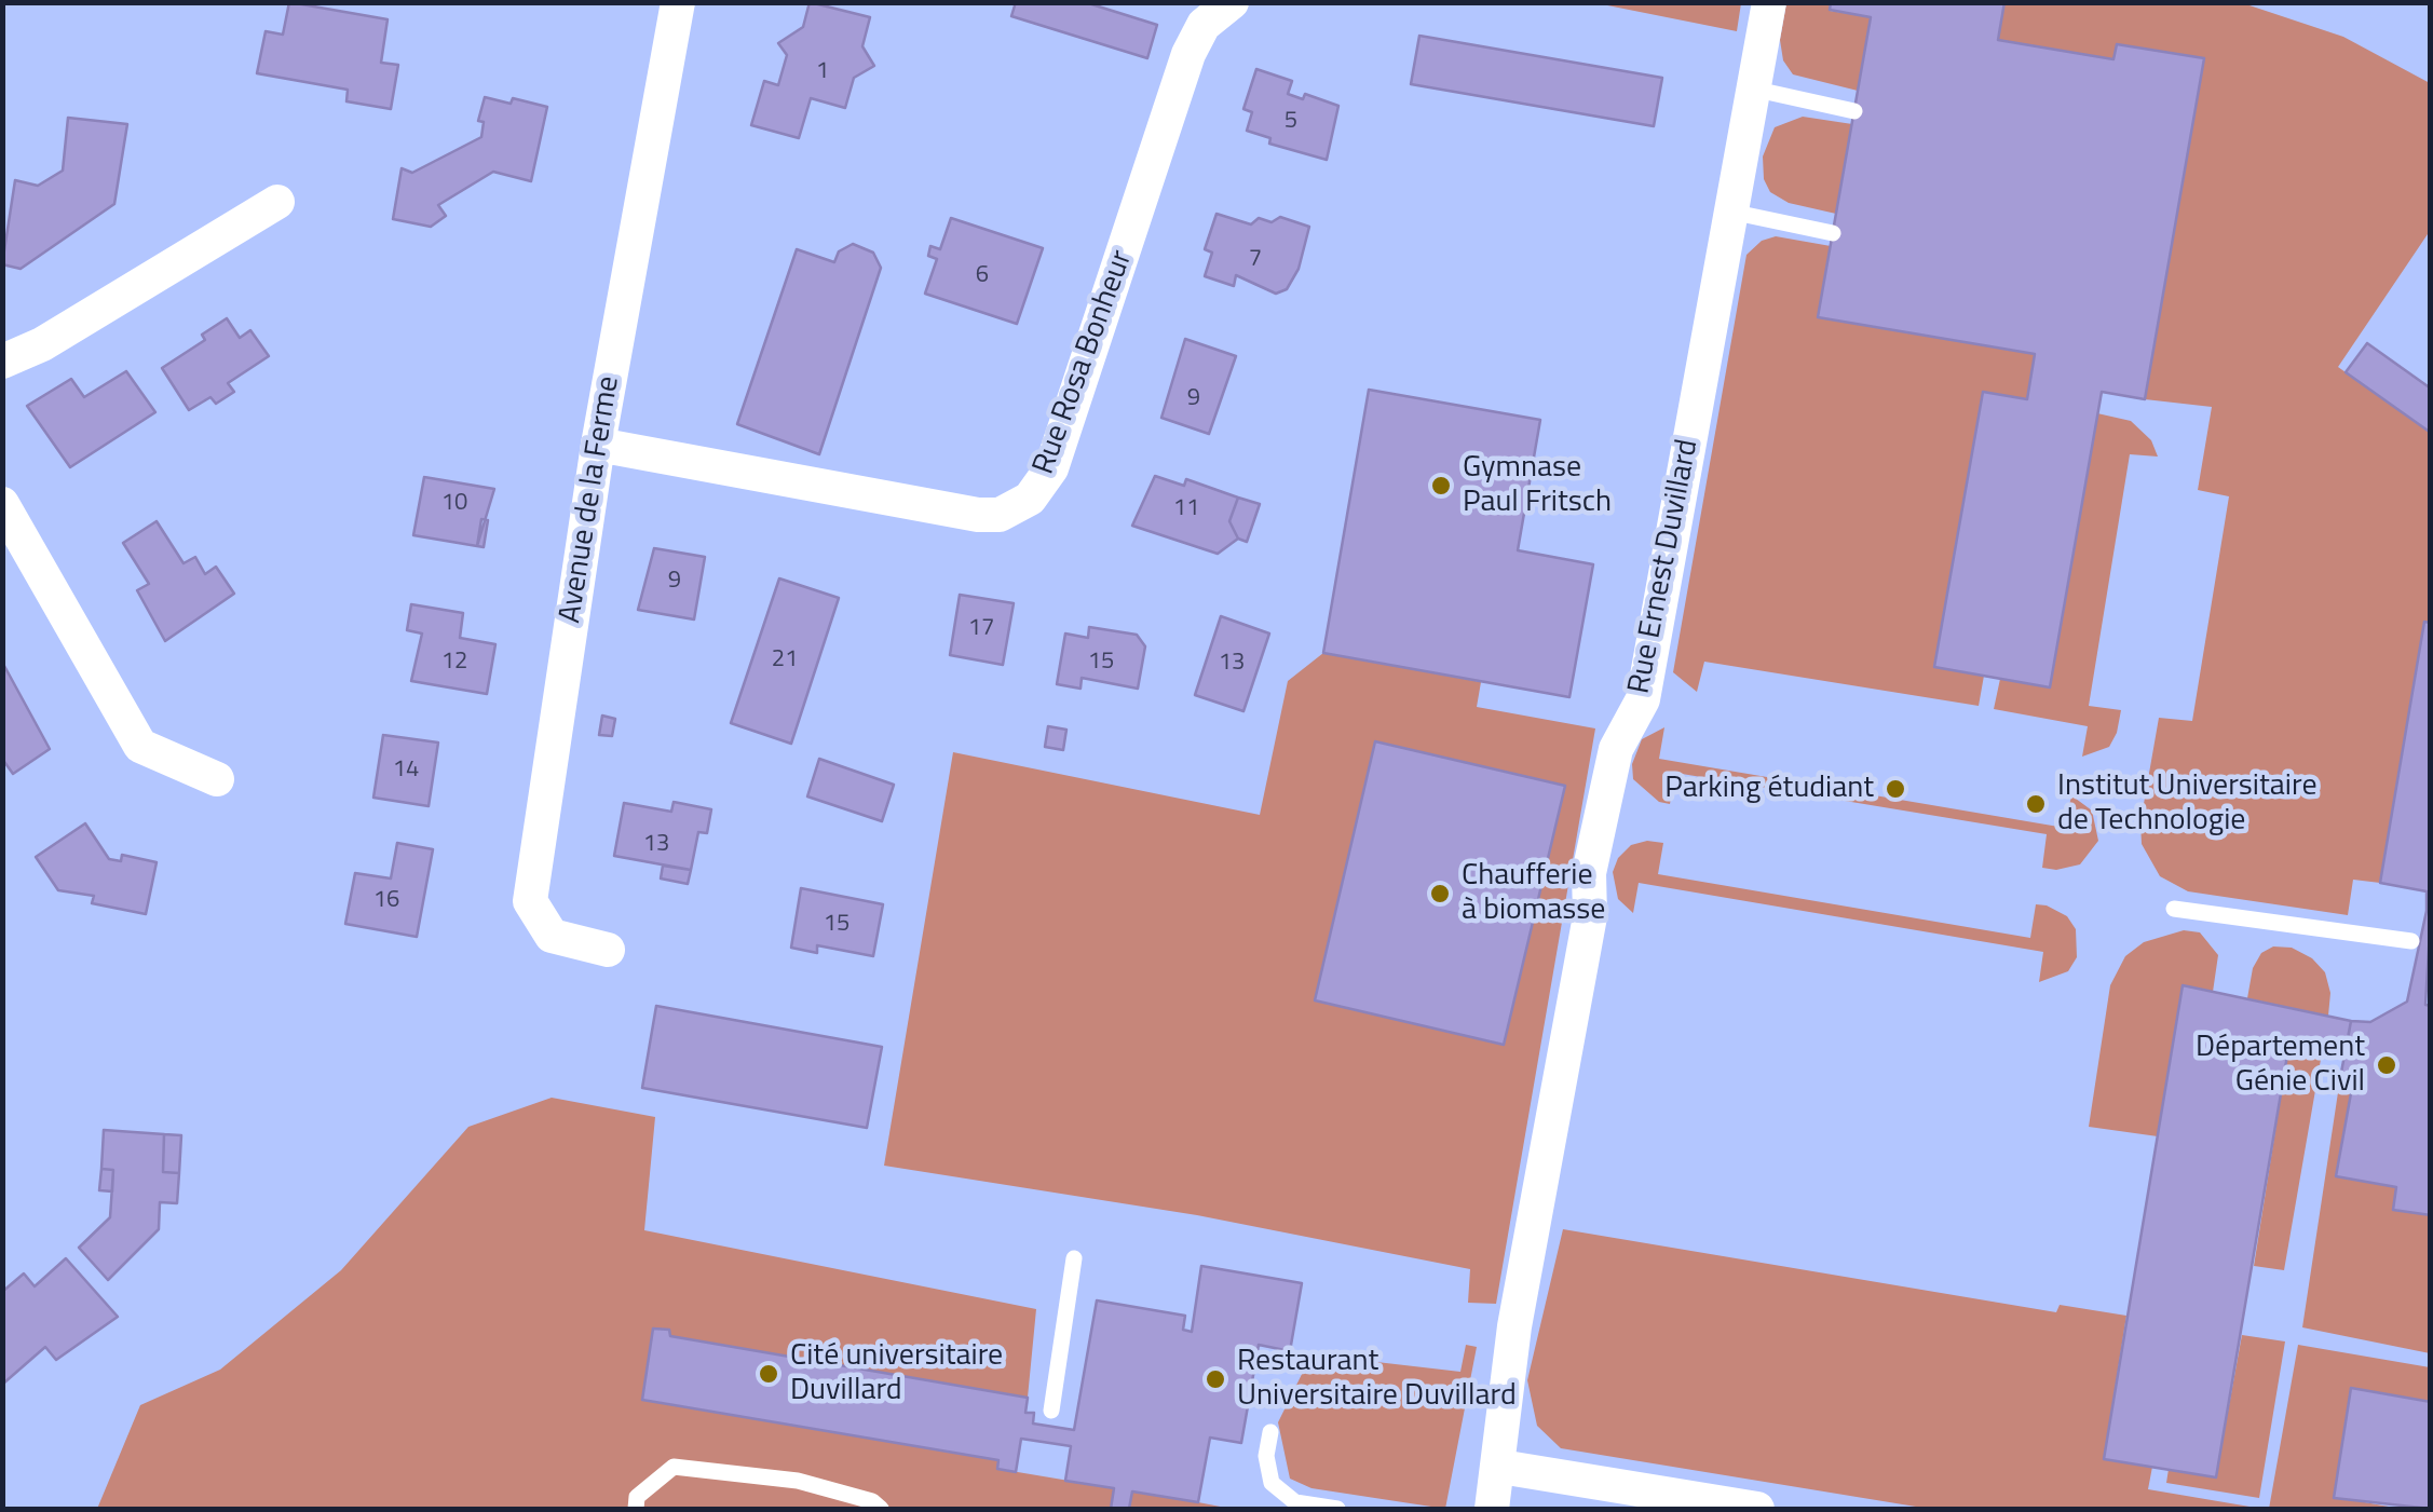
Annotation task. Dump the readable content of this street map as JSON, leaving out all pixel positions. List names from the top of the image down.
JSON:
{
  "streets": {
    "street": ["Rue Rosa Bonheur", "Avenue de la Ferme", "Rue Ernest Duvillard"]
  },
  "crossings": [
    ["Rue Rosa Bonheur", "Avenue de la Ferme"]
  ],
  "places": [
    "Gymnase Paul Fritsch",
    "Parking étudiant",
    "Institut Universitaire de Technologie",
    "Chaufferie à biomasse",
    "Département Génie Civil",
    "Cité universitaire Duvillard",
    "Restaurant Universitaire Duvillard"
  ],
  "house_numbers": [
    "1",
    "5",
    "7",
    "6",
    "9",
    "10",
    "11",
    "9",
    "17",
    "21",
    "12",
    "15",
    "13",
    "14",
    "13",
    "16",
    "15"
  ]
}
